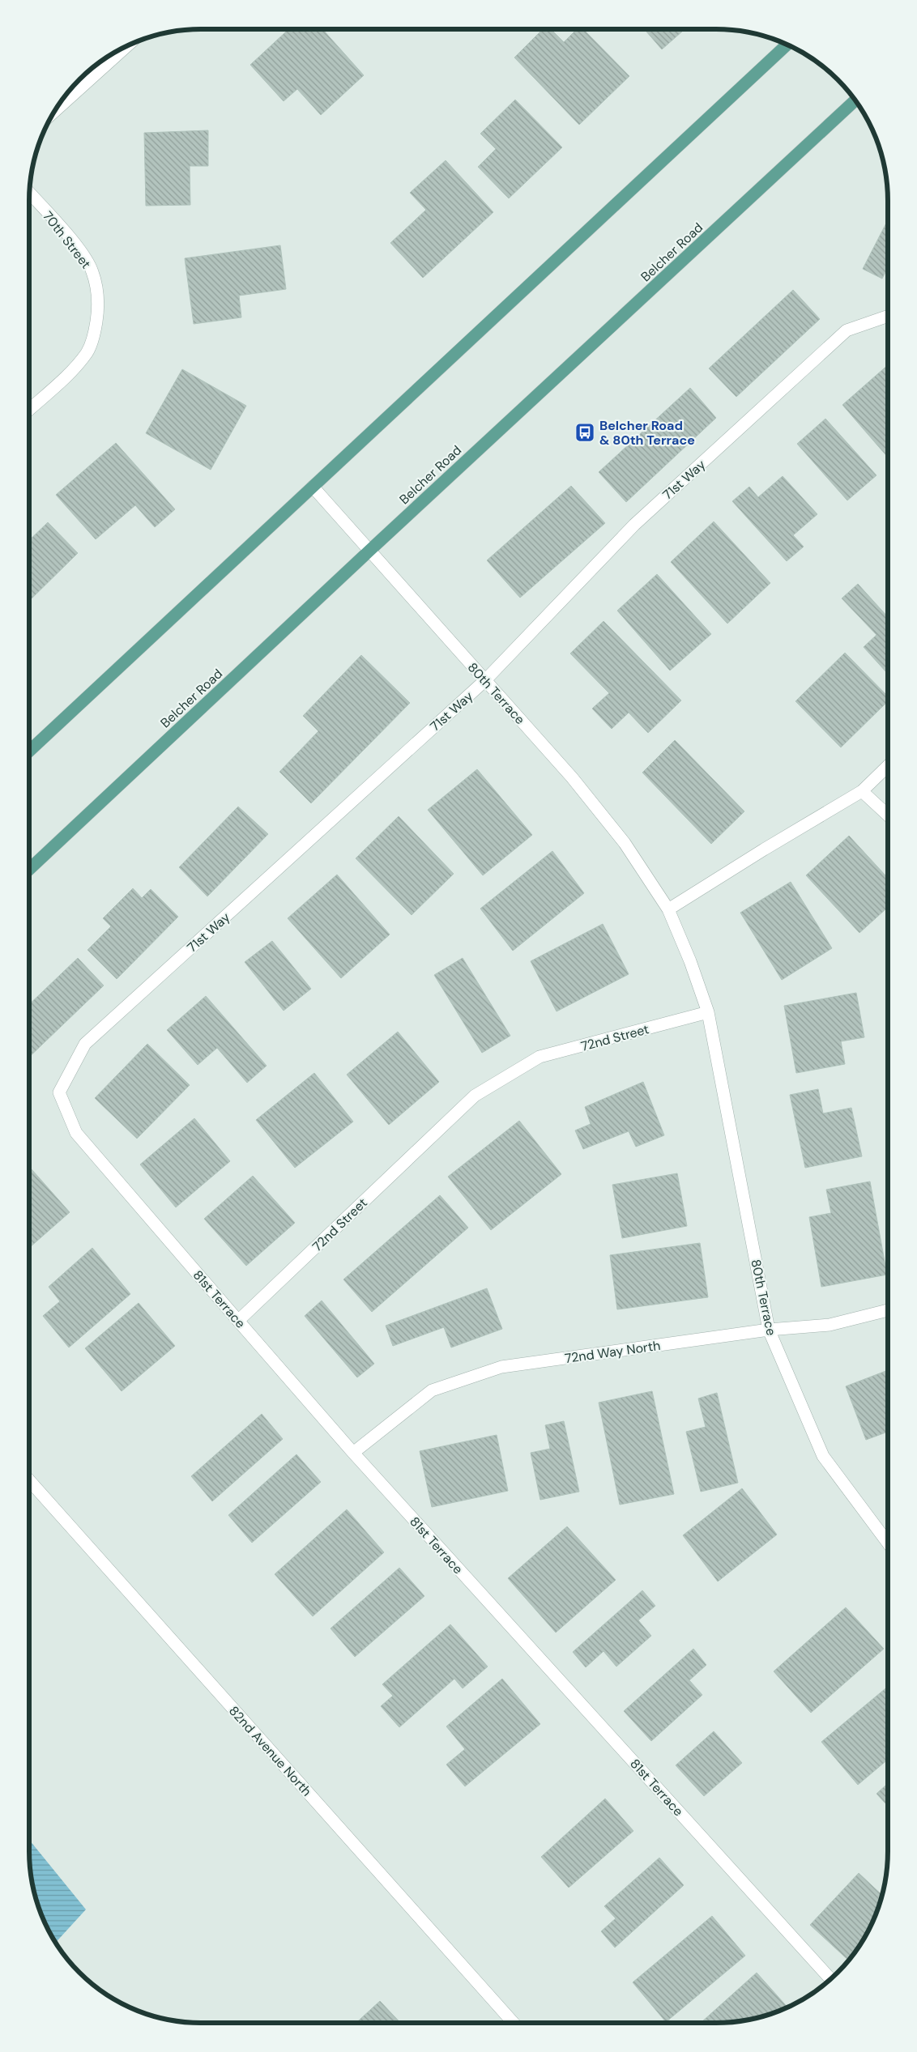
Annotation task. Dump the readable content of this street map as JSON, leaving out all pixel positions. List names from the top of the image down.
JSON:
{
  "streets": {
    "main road": ["Belcher Road"],
    "street": [
      "70th Street",
      "71st Way",
      "80th Terrace",
      "72nd Street",
      "81st Terrace",
      "72nd Way North",
      "82nd Avenue North"
    ]
  },
  "crossings": [
    ["Belcher Road", "80th Terrace"],
    ["71st Way", "80th Terrace"],
    ["71st Way", "81st Terrace"],
    ["80th Terrace", "72nd Street"],
    ["80th Terrace", "72nd Way North"],
    ["72nd Street", "81st Terrace"],
    ["81st Terrace", "72nd Way North"]
  ],
  "places": {
    "bus stop": ["Belcher Road & 80th Terrace"]
  }
}
